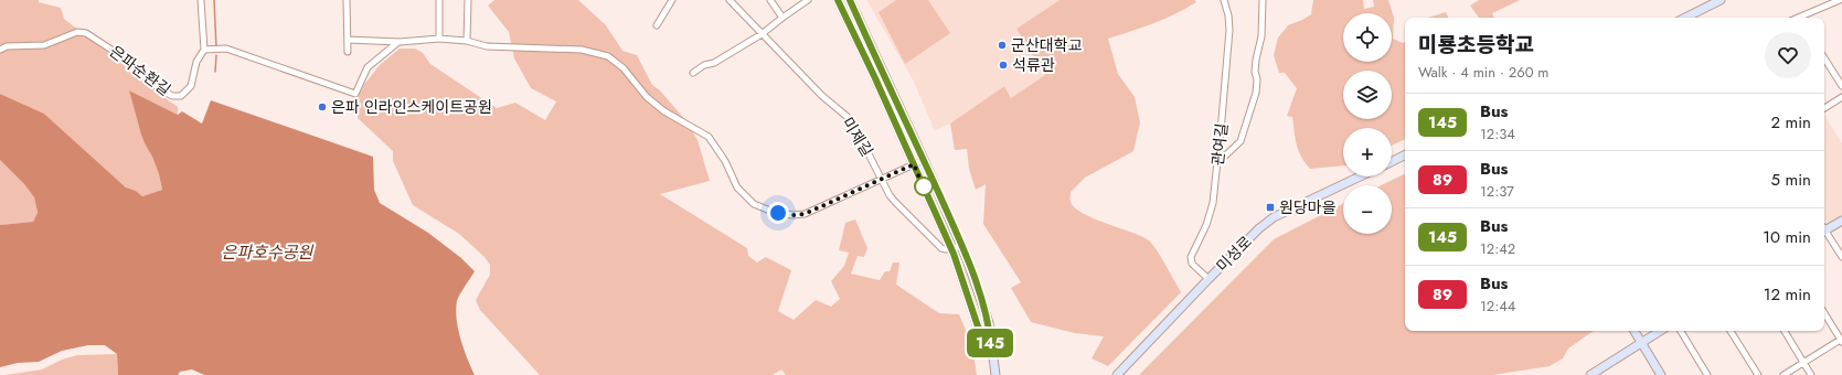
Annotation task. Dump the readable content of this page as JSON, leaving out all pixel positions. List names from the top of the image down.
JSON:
{
  "streets": {
    "street": [
      "은파순환길",
      "미제길",
      "관여길",
      "미성로"
    ]
  },
  "crossings": [
    ["관여길", "미성로"]
  ],
  "water": ["은파호수공원"],
  "places": {
    "other": ["군산대학교", "석류관", "은파 인라인스케이트공원"],
    "transit": ["원당마을"]
  },
  "lines": ["bus line 145"],
  "page": {
    "on_map": "145",
    "map_buttons": ["+", "−"],
    "heading": ["미룡초등학교", "Walk · 4 min · 260 m"],
    "list": [
      {
        "mark": "145",
        "name": "Bus",
        "note": "12:34",
        "value": "2 min"
      },
      {
        "mark": "89",
        "name": "Bus",
        "note": "12:37",
        "value": "5 min"
      },
      {
        "mark": "145",
        "name": "Bus",
        "note": "12:42",
        "value": "10 min"
      },
      {
        "mark": "89",
        "name": "Bus",
        "note": "12:44",
        "value": "12 min"
      }
    ]
  }
}
